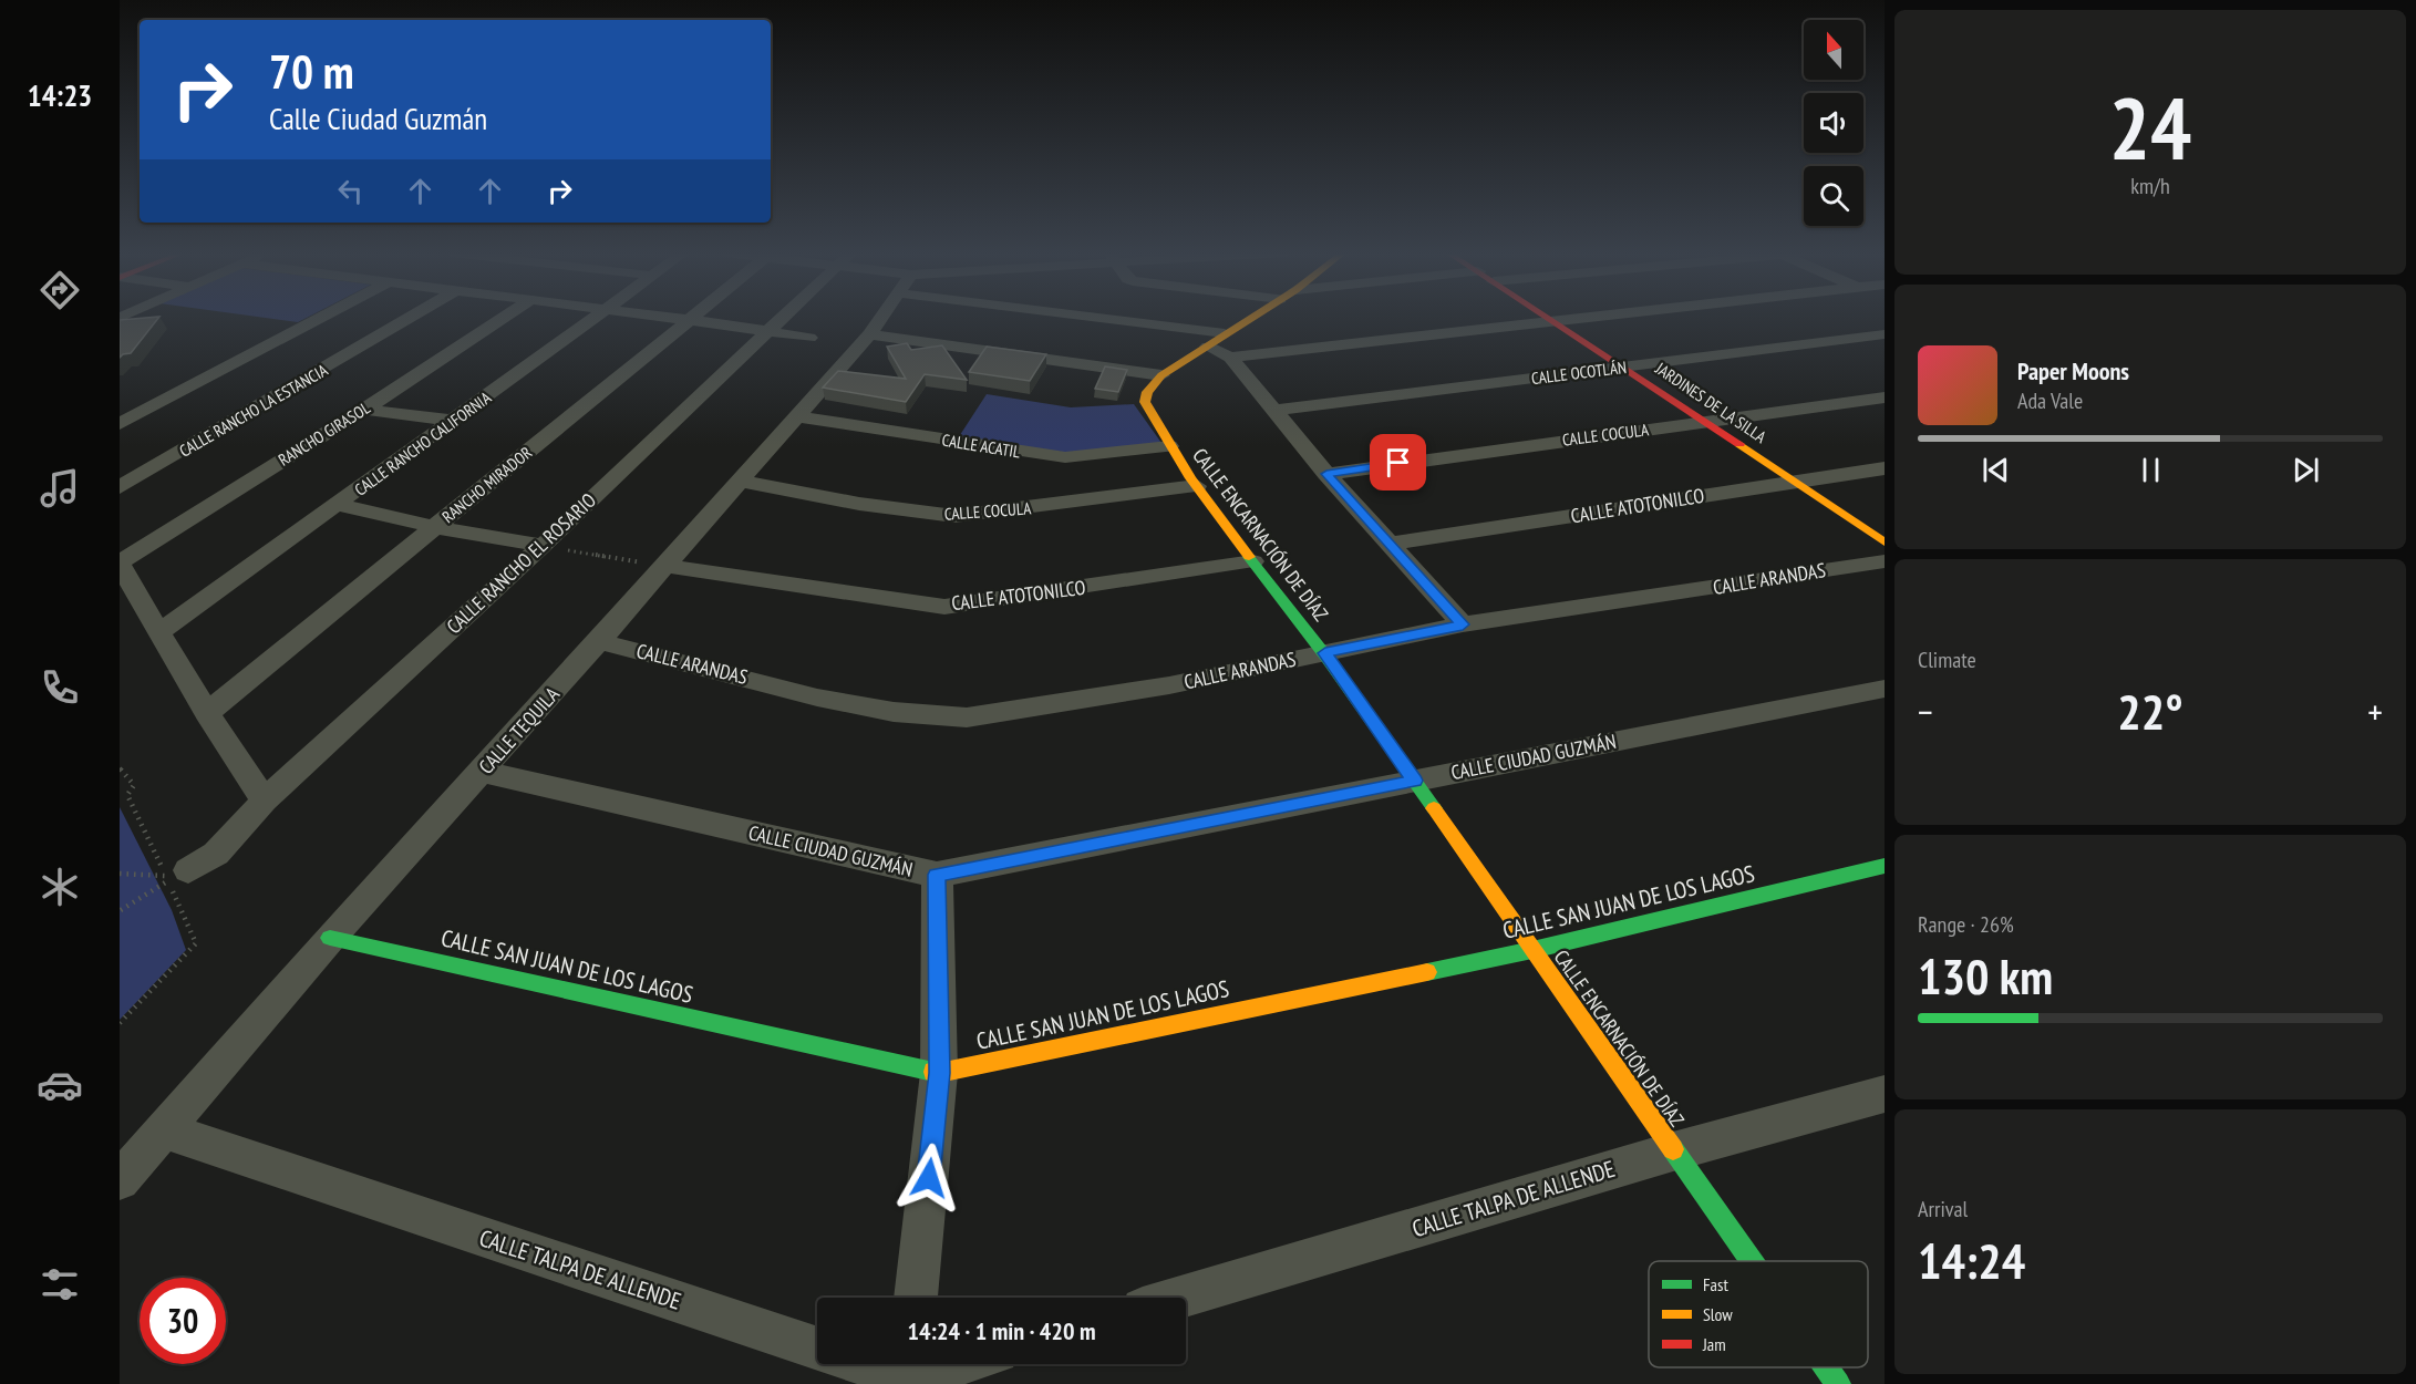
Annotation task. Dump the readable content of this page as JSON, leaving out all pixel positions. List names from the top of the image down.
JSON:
{
  "streets": {
    "street": [
      "CALLE OCOTLÁN",
      "JARDINES DE LA SILLA",
      "CALLE RANCHO LA ESTANCIA",
      "RANCHO GIRASOL",
      "CALLE COCULA",
      "CALLE RANCHO CALIFORNIA",
      "CALLE ACATIL",
      "RANCHO MIRADOR",
      "CALLE ATOTONILCO",
      "CALLE ENCARNACIÓN DE DÍAZ",
      "CALLE RANCHO EL ROSARIO",
      "CALLE ARANDAS",
      "CALLE TEQUILA",
      "CALLE CIUDAD GUZMÁN",
      "CALLE SAN JUAN DE LOS LAGOS",
      "CALLE TALPA DE ALLENDE"
    ]
  },
  "crossings": [
    ["CALLE OCOTLÁN", "JARDINES DE LA SILLA"],
    ["JARDINES DE LA SILLA", "CALLE COCULA"],
    ["JARDINES DE LA SILLA", "CALLE ATOTONILCO"],
    ["CALLE COCULA", "CALLE ENCARNACIÓN DE DÍAZ"],
    ["CALLE COCULA", "CALLE TEQUILA"],
    ["CALLE ACATIL", "CALLE ENCARNACIÓN DE DÍAZ"],
    ["CALLE ACATIL", "CALLE TEQUILA"],
    ["CALLE ATOTONILCO", "CALLE ENCARNACIÓN DE DÍAZ"],
    ["CALLE ATOTONILCO", "CALLE TEQUILA"],
    ["CALLE ENCARNACIÓN DE DÍAZ", "CALLE ARANDAS"],
    ["CALLE ENCARNACIÓN DE DÍAZ", "CALLE CIUDAD GUZMÁN"],
    ["CALLE ENCARNACIÓN DE DÍAZ", "CALLE SAN JUAN DE LOS LAGOS"],
    ["CALLE ENCARNACIÓN DE DÍAZ", "CALLE TALPA DE ALLENDE"],
    ["CALLE ARANDAS", "CALLE TEQUILA"],
    ["CALLE TEQUILA", "CALLE CIUDAD GUZMÁN"],
    ["CALLE TEQUILA", "CALLE SAN JUAN DE LOS LAGOS"],
    ["CALLE TEQUILA", "CALLE TALPA DE ALLENDE"]
  ],
  "legend": ["Fast", "Slow", "Jam"],
  "north": "top",
  "page": {
    "tabs": "14:23",
    "tile": [
      ["24", "km/h"],
      "Climate",
      ["Range · 26%", "130 km"],
      ["Arrival", "14:24"]
    ],
    "turn": ["70 m", "Calle Ciudad Guzmán"],
    "song": ["Paper Moons", "Ada Vale"],
    "heat": ["−", "22°", "+"],
    "limit": "30",
    "trip": "14:24 · 1 min · 420 m"
  }
}
